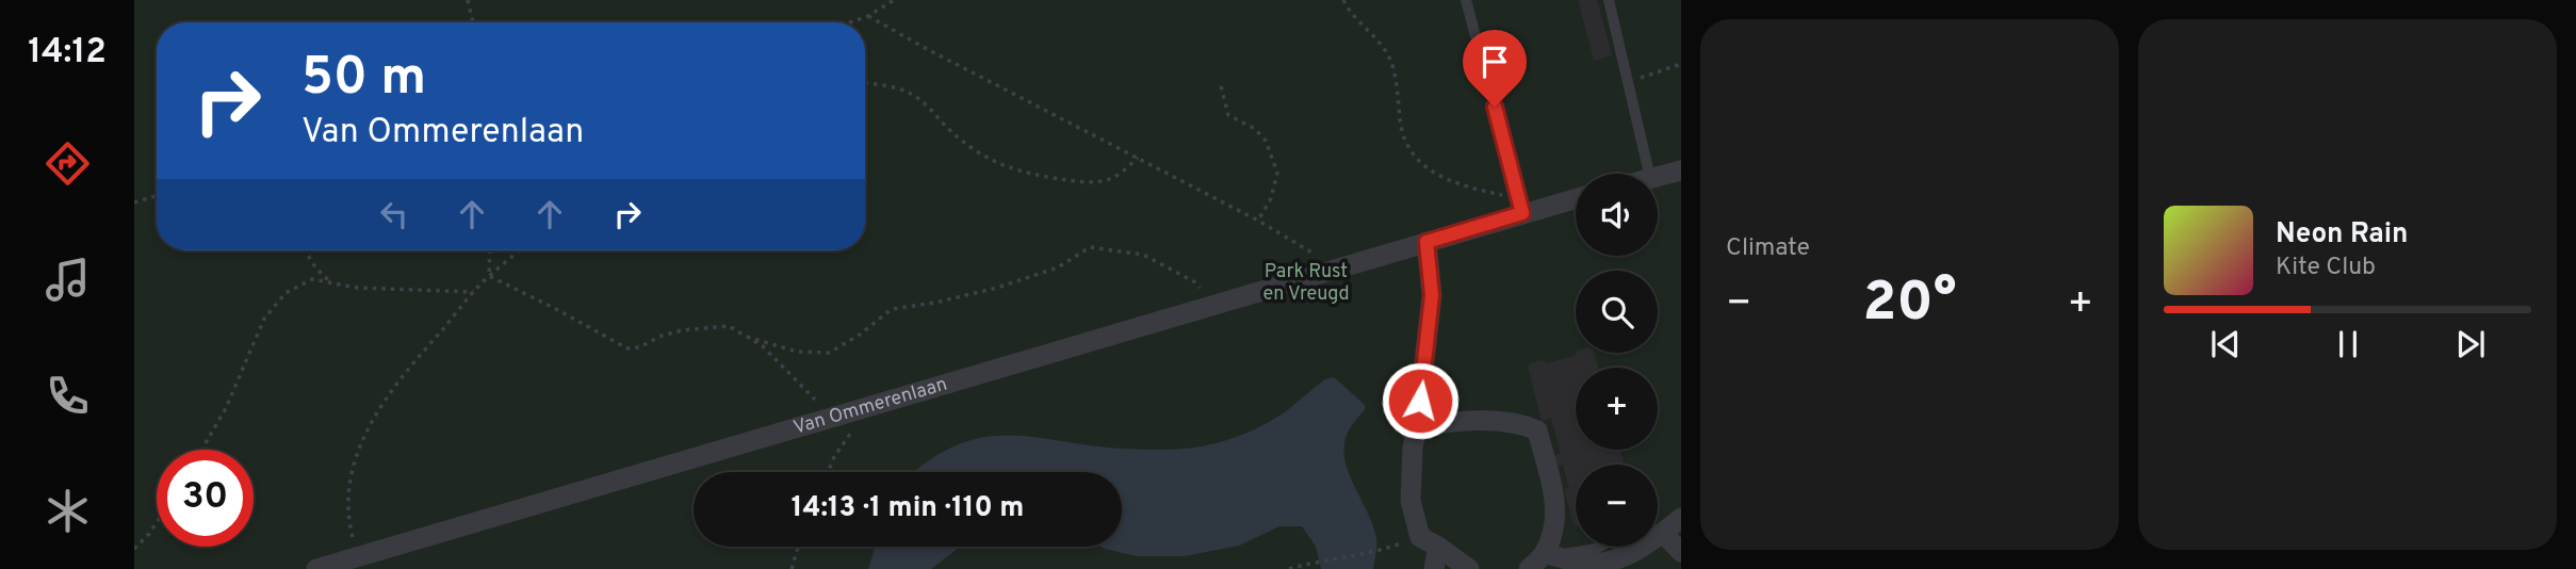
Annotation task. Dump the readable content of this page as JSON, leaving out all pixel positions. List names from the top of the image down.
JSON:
{
  "streets": {
    "street": ["Van Ommerenlaan"]
  },
  "parks": ["Park Rust en Vreugd"],
  "page": {
    "tabs": "14:12",
    "tile": "Climate",
    "turn": ["50 m", "Van Ommerenlaan"],
    "map_buttons": ["+", "−"],
    "song": ["Neon Rain", "Kite Club"],
    "heat": ["−", "20°", "+"],
    "limit": "30",
    "trip": "14:13 · 1 min · 110 m"
  }
}
